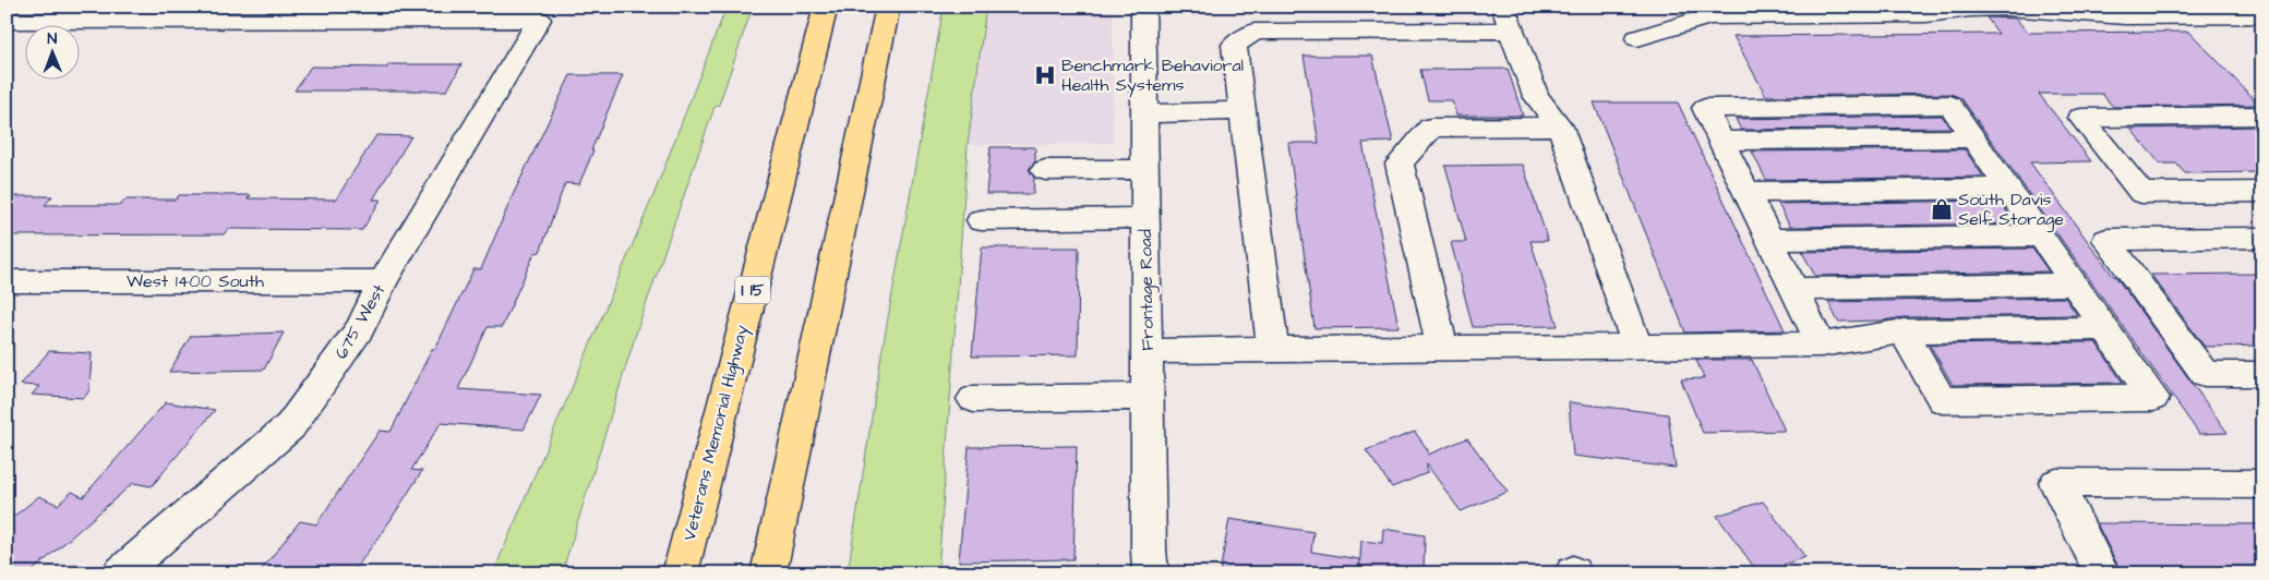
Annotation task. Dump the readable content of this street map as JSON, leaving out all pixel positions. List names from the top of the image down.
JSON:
{
  "streets": {
    "highway": ["I 15", "Veterans Memorial Highway"],
    "street": ["West 1400 South", "Frontage Road", "675 West"]
  },
  "crossings": [
    ["West 1400 South", "675 West"]
  ],
  "places": {
    "hospital": ["Benchmark Behavioral Health Systems"],
    "shop": ["South Davis Self Storage"]
  },
  "north": "top"
}
